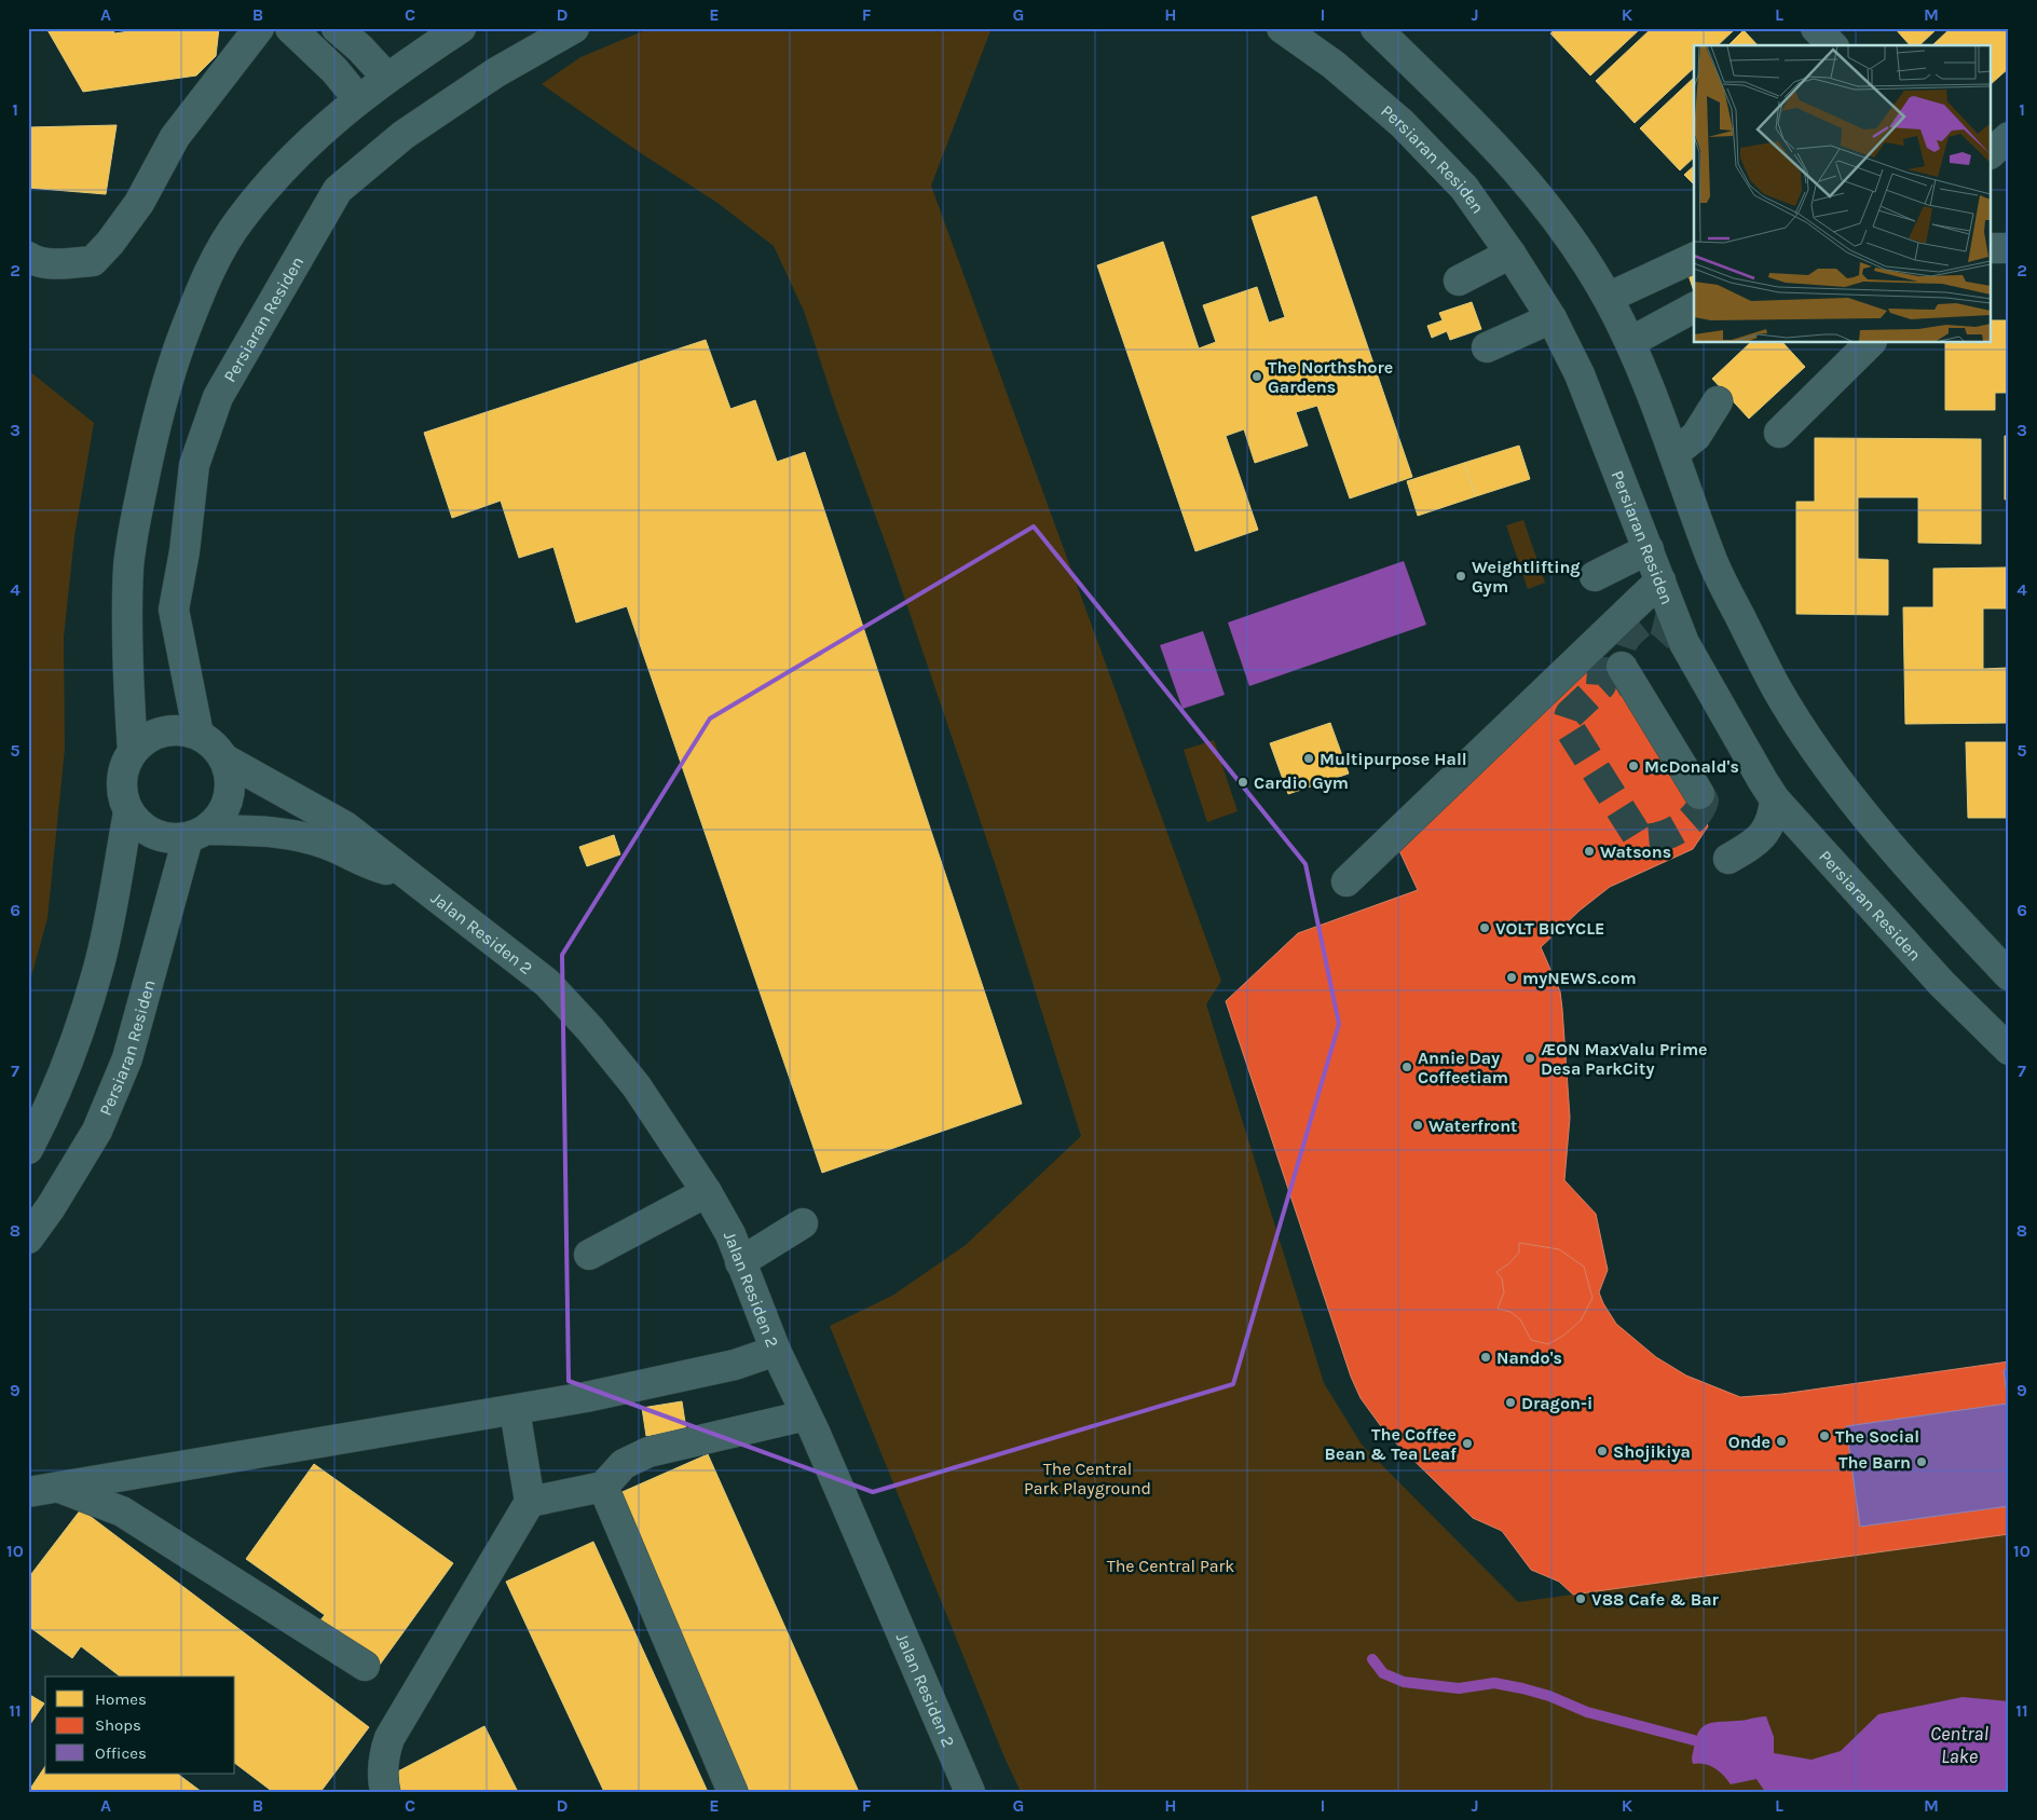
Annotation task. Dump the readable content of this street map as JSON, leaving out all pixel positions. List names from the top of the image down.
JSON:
{
  "streets": {
    "street": ["Persiaran Residen", "Jalan Residen 2"]
  },
  "crossings": [
    ["Persiaran Residen", "Jalan Residen 2"]
  ],
  "water": ["Central Lake"],
  "parks": ["The Central Park Playground", "The Central Park"],
  "places": [
    "The Northshore Gardens",
    "Weightlifting Gym",
    "Multipurpose Hall",
    "McDonald's",
    "Cardio Gym",
    "Watsons",
    "VOLT BICYCLE",
    "myNEWS.com",
    "ÆON MaxValu Prime Desa ParkCity",
    "Annie Day Coffeetiam",
    "Waterfront",
    "Nando's",
    "Dragon-i",
    "The Social",
    "Onde",
    "The Coffee Bean & Tea Leaf",
    "Shojikiya",
    "The Barn",
    "V88 Cafe & Bar"
  ],
  "legend": ["Homes", "Shops", "Offices"],
  "grid": {
    "columns": [
      "A",
      "B",
      "C",
      "D",
      "E",
      "F",
      "G",
      "H",
      "I",
      "J",
      "K",
      "L",
      "M"
    ],
    "rows": [
      "1",
      "2",
      "3",
      "4",
      "5",
      "6",
      "7",
      "8",
      "9",
      "10",
      "11"
    ]
  }
}
